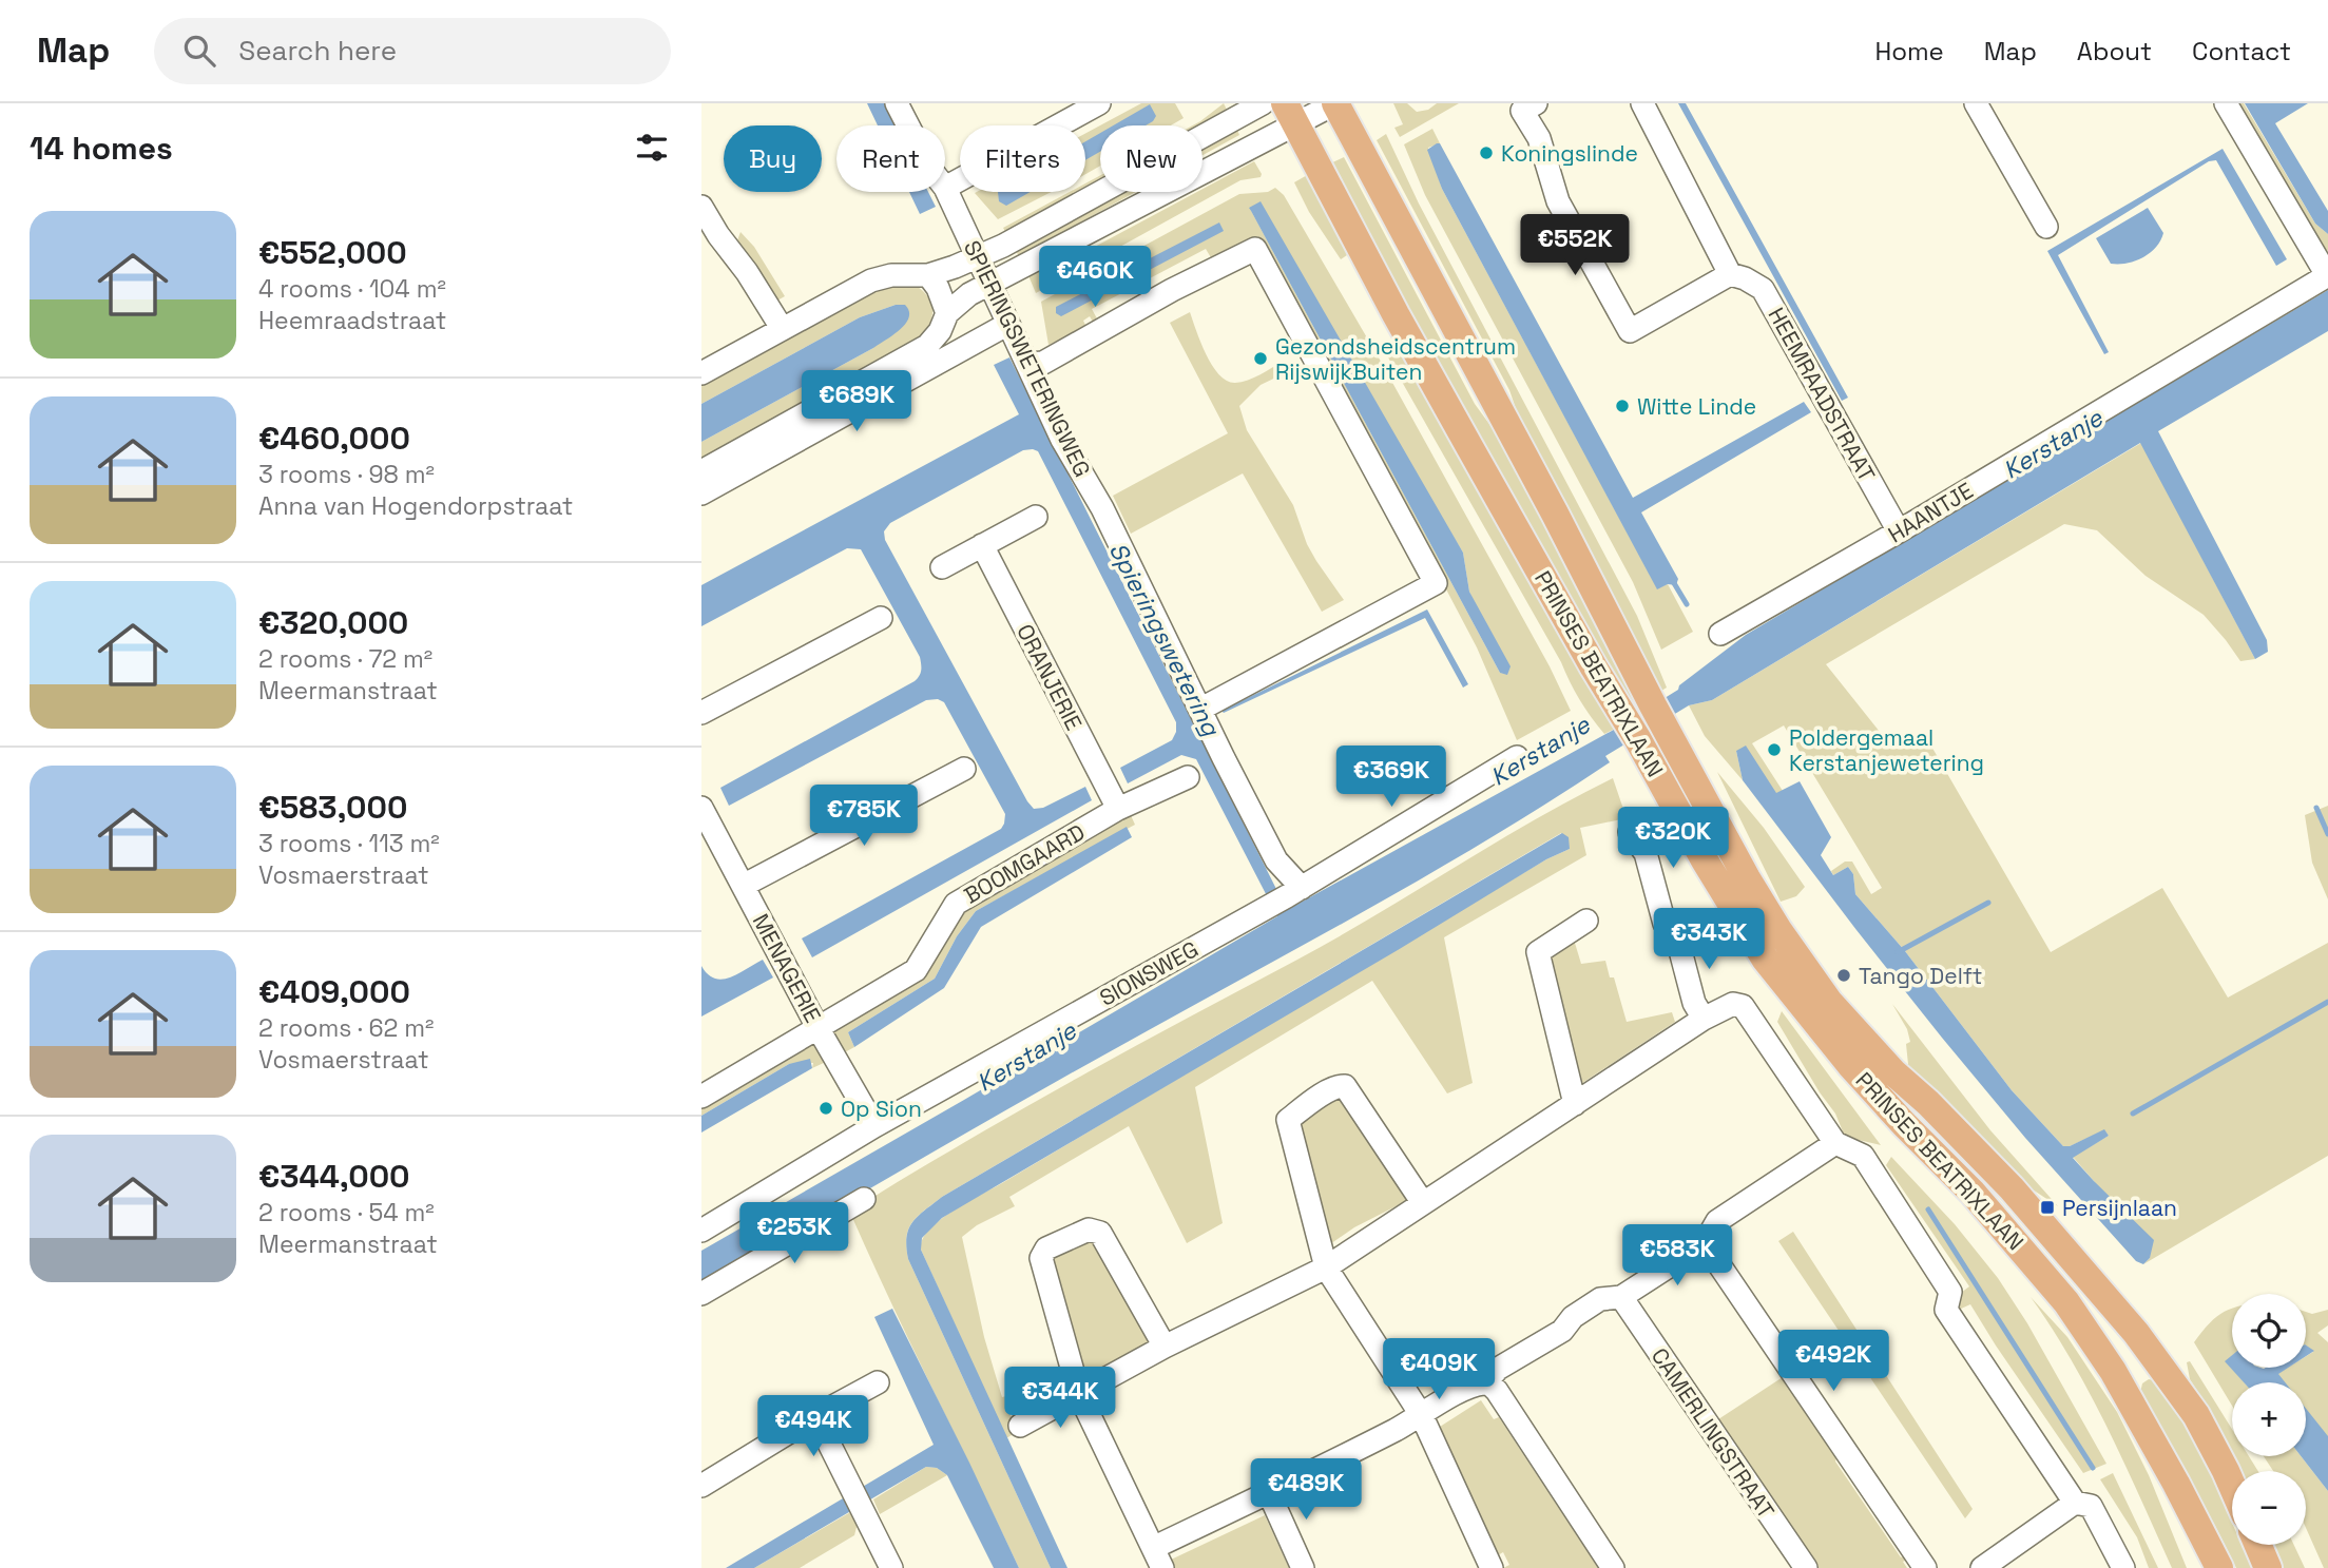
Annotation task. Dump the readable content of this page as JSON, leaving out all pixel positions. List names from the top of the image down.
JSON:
{
  "streets": {
    "main road": ["PRINSES BEATRIXLAAN"],
    "street": [
      "SPIERINGSWETERINGWEG",
      "HEEMRAADSTRAAT",
      "HAANTJE",
      "ORANJERIE",
      "BOOMGAARD",
      "MENAGERIE",
      "SIONSWEG",
      "CAMERLINGSTRAAT"
    ]
  },
  "crossings": [
    ["SPIERINGSWETERINGWEG", "SIONSWEG"],
    ["HEEMRAADSTRAAT", "HAANTJE"],
    ["ORANJERIE", "BOOMGAARD"],
    ["BOOMGAARD", "MENAGERIE"],
    ["MENAGERIE", "SIONSWEG"]
  ],
  "water": ["Kerstanje", "Spieringswetering"],
  "places": {
    "other": [
      "Koningslinde",
      "Gezondsheidscentrum RijswijkBuiten",
      "Witte Linde",
      "Poldergemaal Kerstanjewetering",
      "Tango Delft",
      "Op Sion"
    ],
    "transit": ["Persijnlaan"]
  },
  "page": {
    "header": "Map",
    "search": "Search here",
    "nav": [
      "Home",
      "Map",
      "About",
      "Contact"
    ],
    "heading": "14 homes",
    "chip": [
      "Buy",
      "Rent",
      "Filters",
      "New"
    ],
    "list": [
      {
        "name": "€552,000",
        "note": "4 rooms · 104 m² · Heemraadstraat"
      },
      {
        "name": "€460,000",
        "note": "3 rooms · 98 m² · Anna van Hogendorpstraat"
      },
      {
        "name": "€320,000",
        "note": "2 rooms · 72 m² · Meermanstraat"
      },
      {
        "name": "€583,000",
        "note": "3 rooms · 113 m² · Vosmaerstraat"
      },
      {
        "name": "€409,000",
        "note": "2 rooms · 62 m² · Vosmaerstraat"
      },
      {
        "name": "€344,000",
        "note": "2 rooms · 54 m² · Meermanstraat"
      }
    ],
    "price": [
      "€552K",
      "€460K",
      "€689K",
      "€369K",
      "€785K",
      "€320K",
      "€343K",
      "€253K",
      "€583K",
      "€492K",
      "€409K",
      "€344K",
      "€494K",
      "€489K"
    ],
    "map_buttons": ["+", "−"]
  }
}
